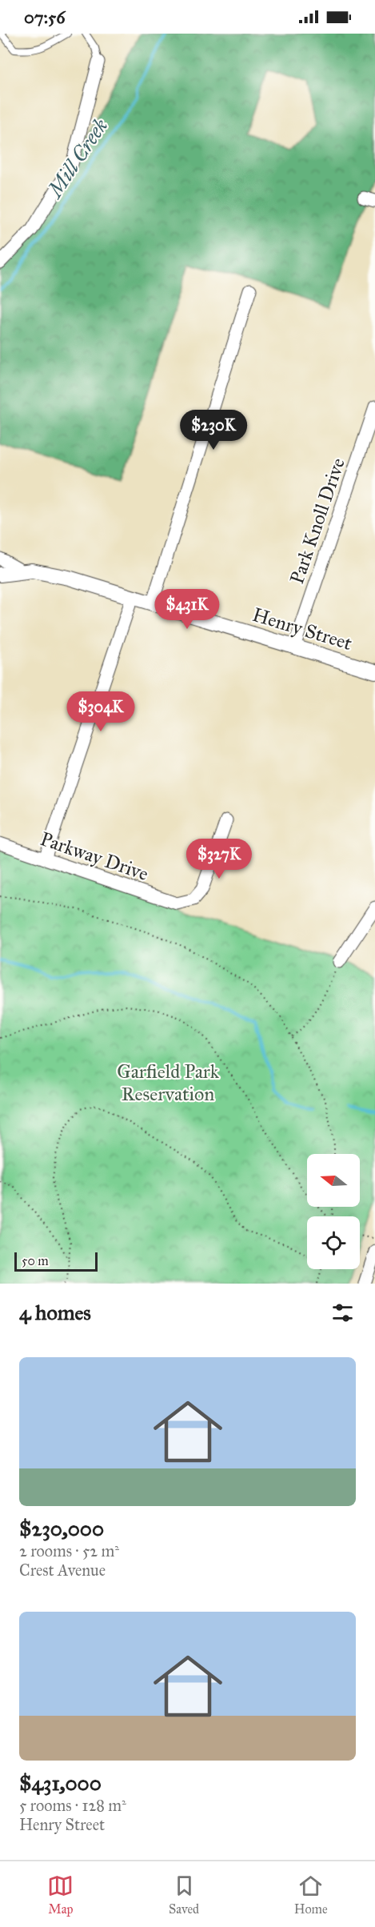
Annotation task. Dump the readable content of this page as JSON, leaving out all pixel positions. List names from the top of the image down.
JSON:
{
  "streets": {
    "street": ["Park Knoll Drive", "Henry Street", "Parkway Drive"]
  },
  "crossings": [
    ["Park Knoll Drive", "Henry Street"]
  ],
  "water": ["Mill Creek"],
  "parks": ["Garfield Park Reservation"],
  "scale_bar": "50 m",
  "north": "left",
  "page": {
    "status": "07:56",
    "price": [
      "$230K",
      "$431K",
      "$304K",
      "$327K"
    ],
    "scale": "50 m",
    "heading": "4 homes",
    "list": [
      {
        "name": "$230,000",
        "note": "2 rooms · 52 m² · Crest Avenue"
      },
      {
        "name": "$431,000",
        "note": "5 rooms · 128 m² · Henry Street"
      }
    ],
    "tabs": ["Map", "Saved", "Home"]
  }
}
